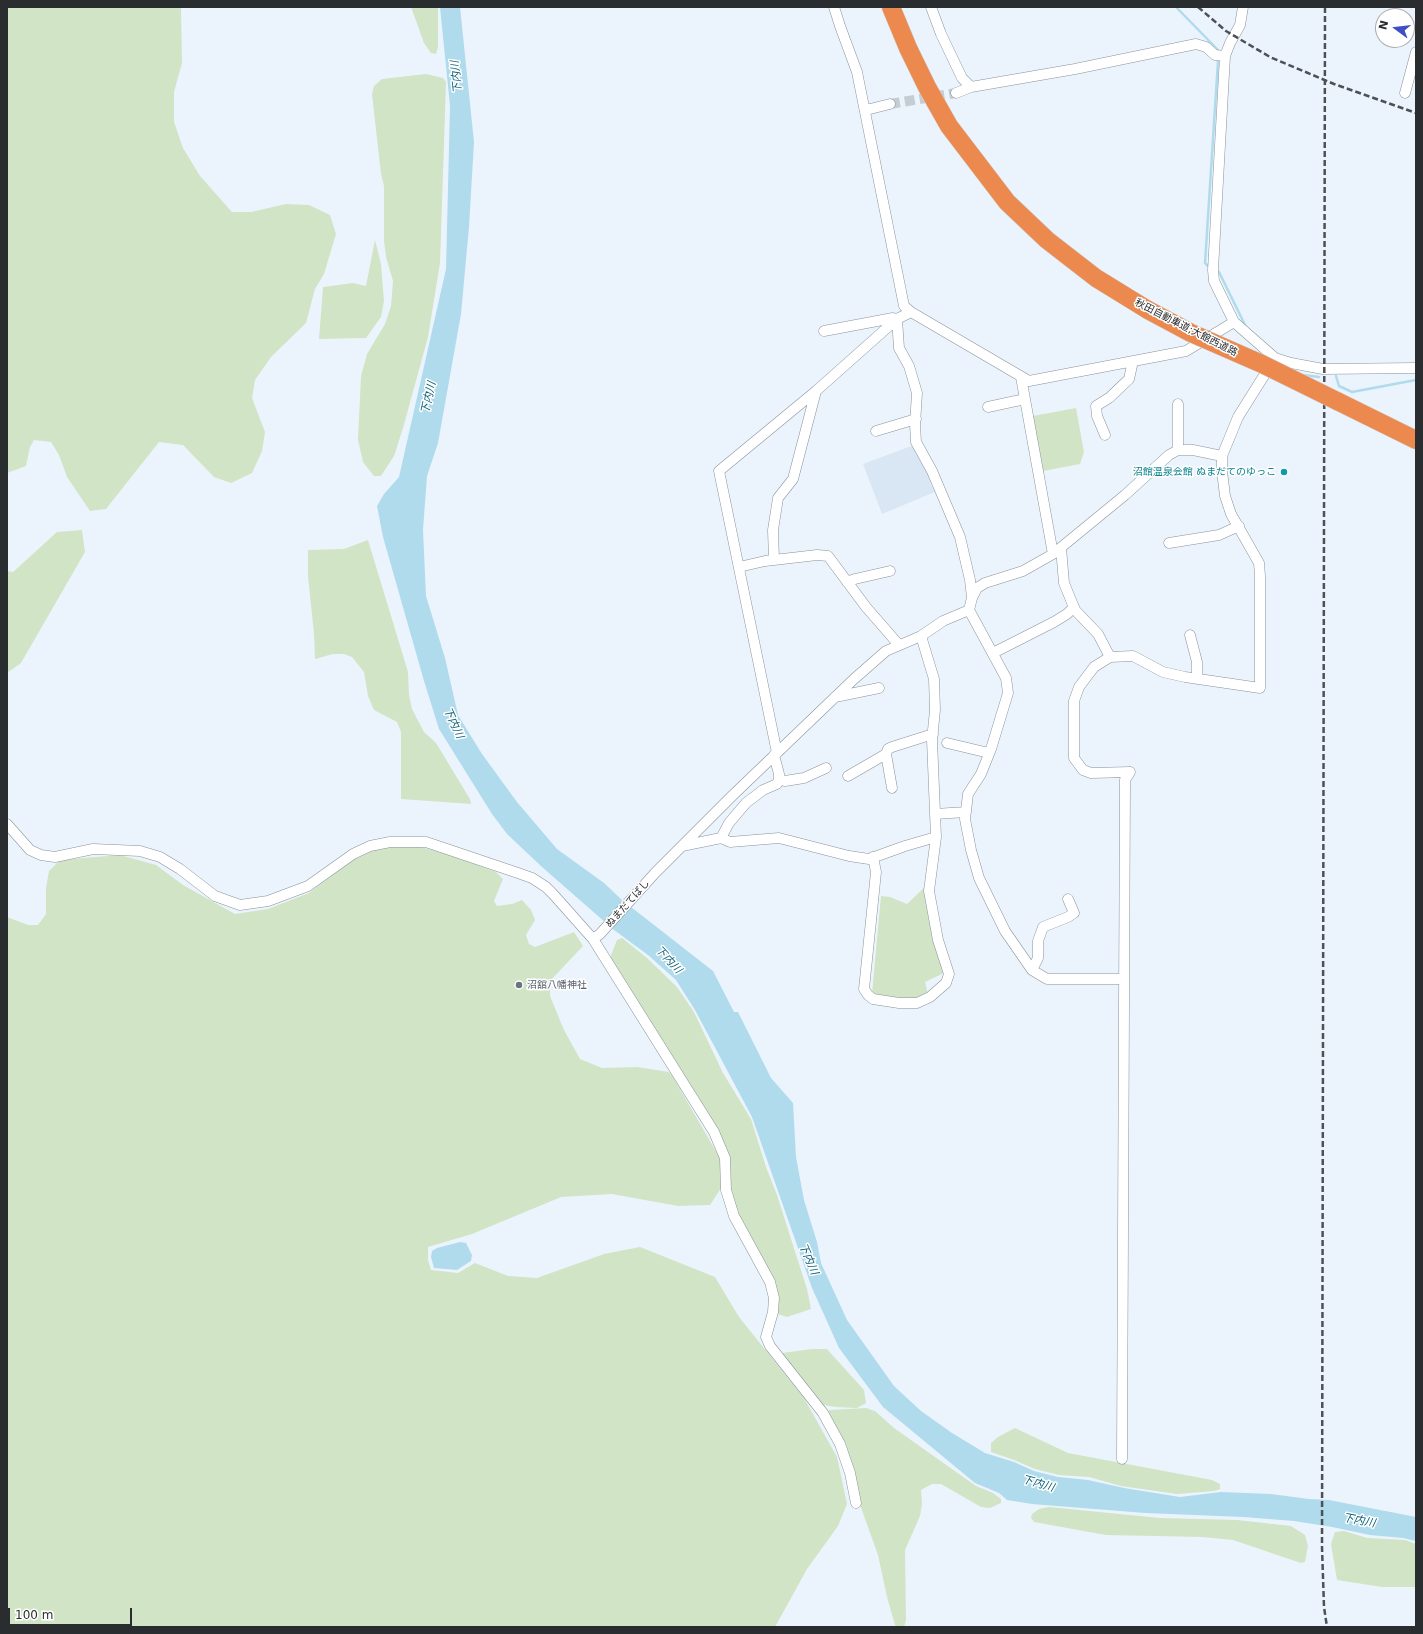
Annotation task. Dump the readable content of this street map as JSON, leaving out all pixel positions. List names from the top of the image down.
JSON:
{
  "streets": {
    "highway": ["秋田自動車道;大館西道路"],
    "street": ["ぬまだてばし"]
  },
  "water": ["下内川"],
  "places": ["沼館温泉会館 ぬまだてのゆっこ", "沼舘八幡神社"],
  "scale_bar": "100 m",
  "north": "left"
}
